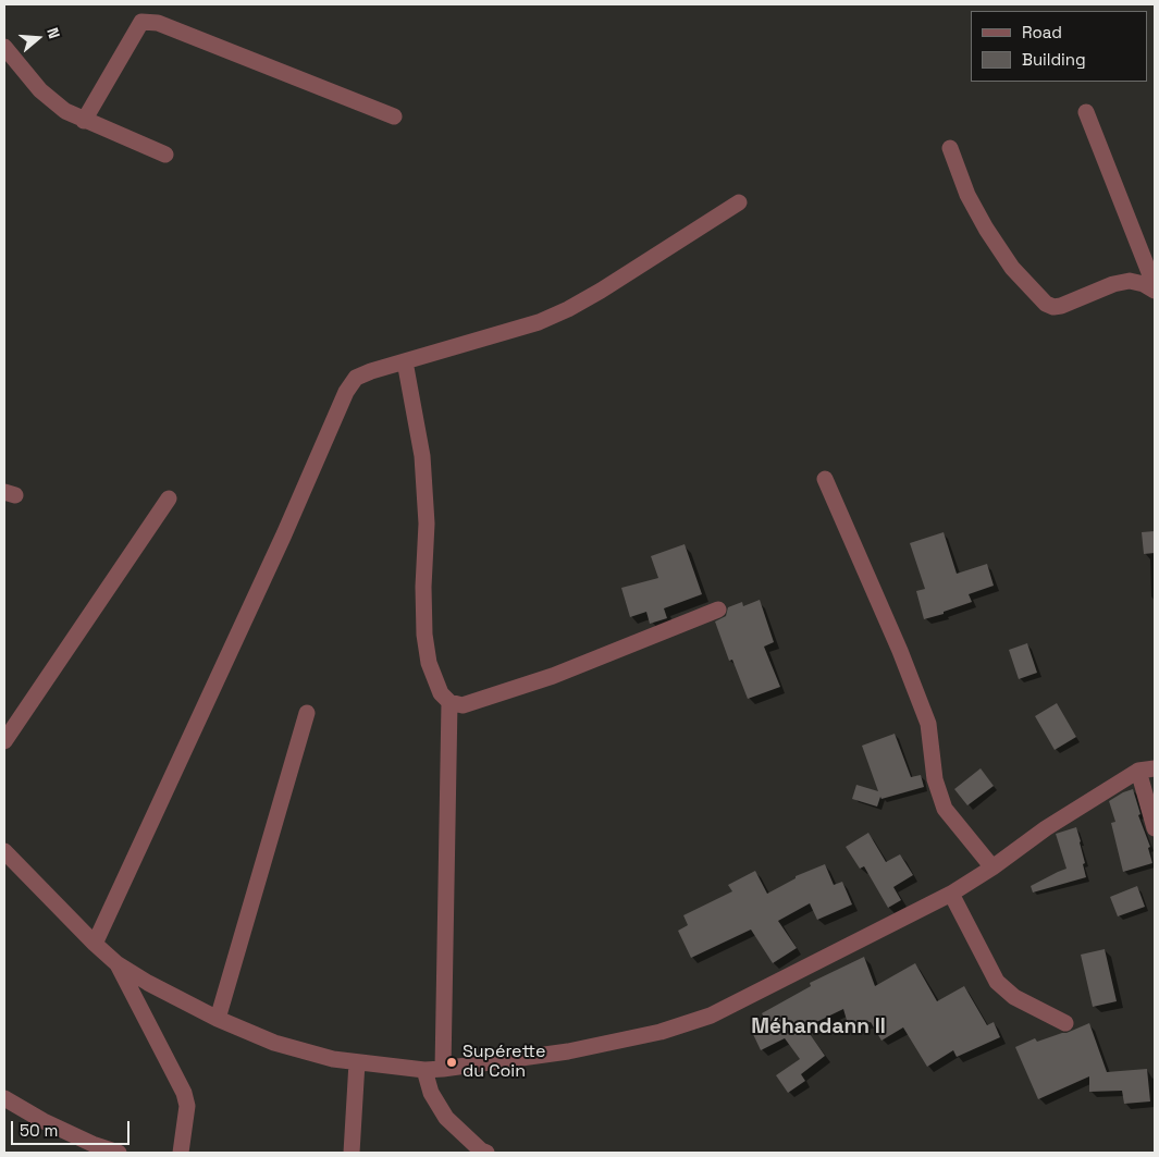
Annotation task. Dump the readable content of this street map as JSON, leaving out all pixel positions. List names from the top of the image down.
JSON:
{
  "districts": ["Méhandann II"],
  "places": ["Supérette du Coin"],
  "legend": ["Road", "Building"],
  "scale_bar": "50 m",
  "north": "right"
}
